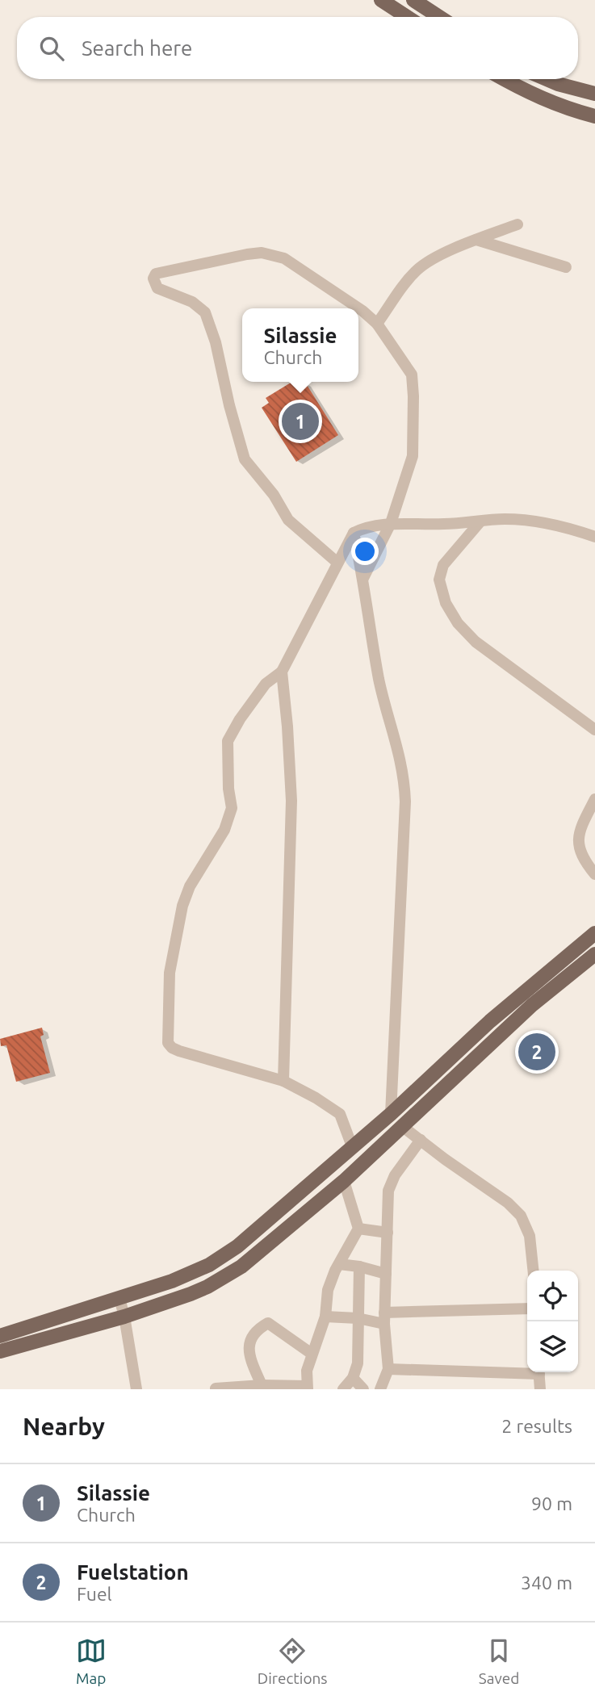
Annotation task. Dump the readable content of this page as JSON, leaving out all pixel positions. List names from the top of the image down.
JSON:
{
  "page": {
    "search": "Search here",
    "popup": ["Silassie", "Church"],
    "pins": ["1", "2"],
    "heading": ["Nearby", "2 results"],
    "list": [
      {
        "mark": "1",
        "name": "Silassie",
        "note": "Church",
        "value": "90 m"
      },
      {
        "mark": "2",
        "name": "Fuelstation",
        "note": "Fuel",
        "value": "340 m"
      }
    ],
    "nav": ["Map", "Directions", "Saved"]
  }
}
